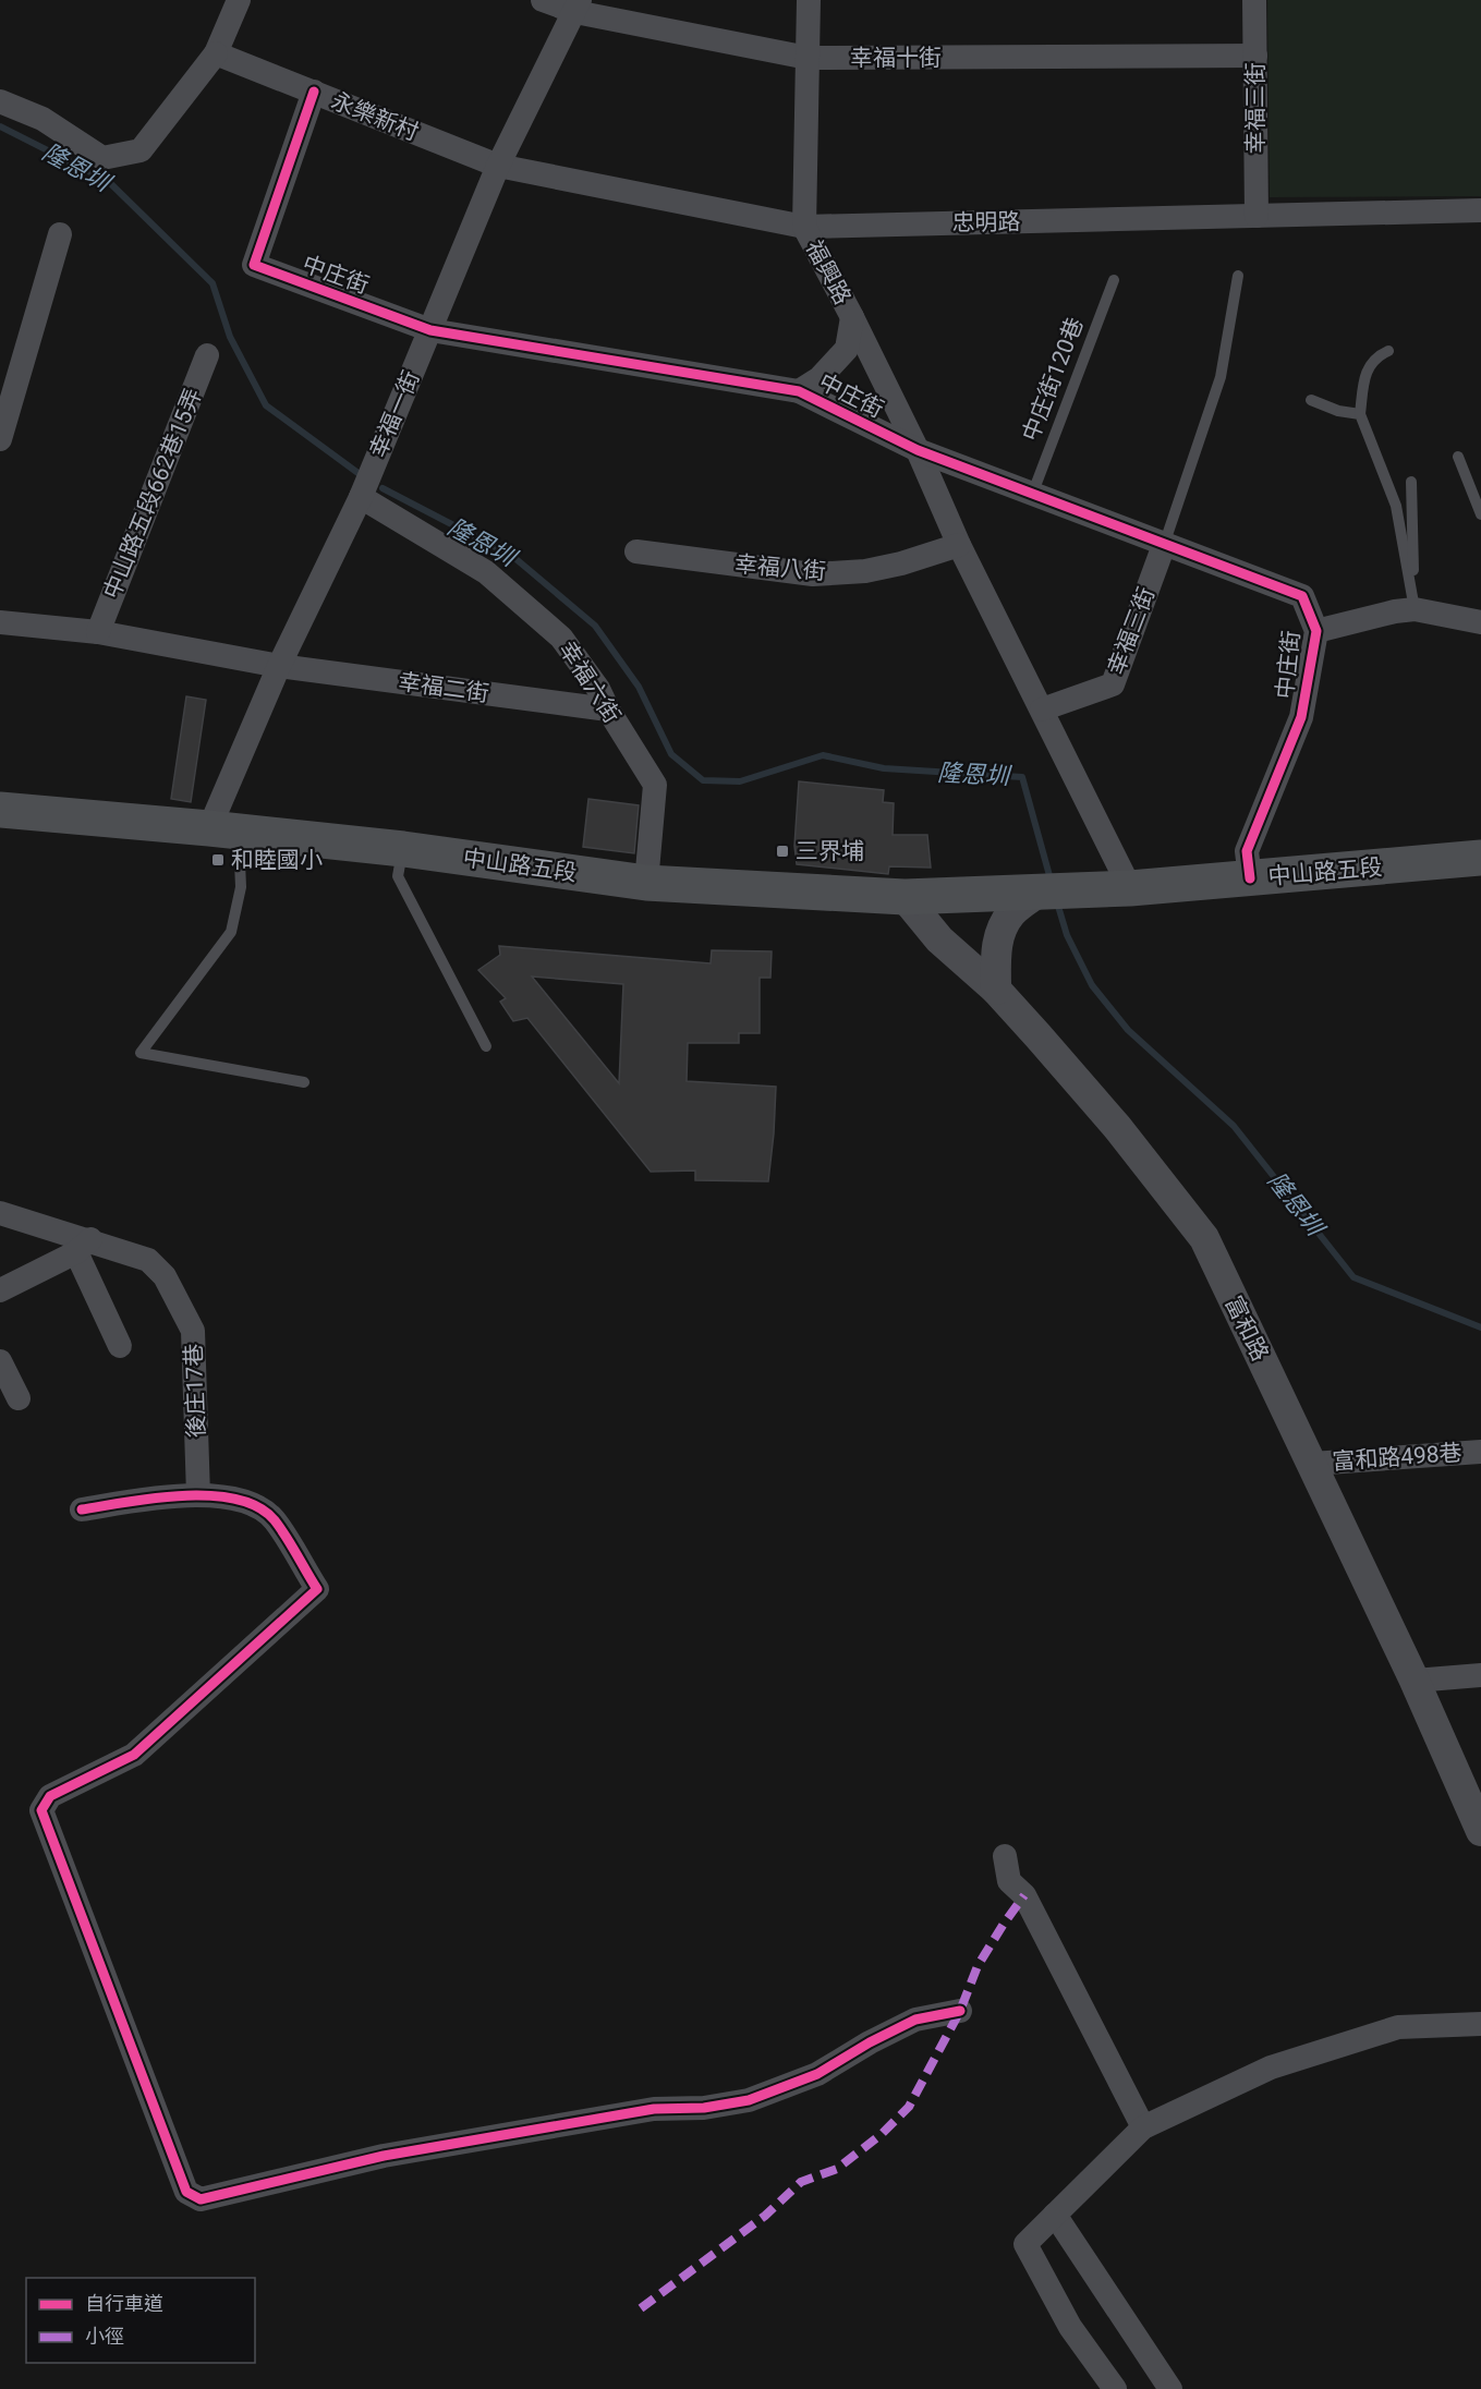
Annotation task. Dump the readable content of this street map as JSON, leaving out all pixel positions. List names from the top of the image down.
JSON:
{
  "streets": {
    "main road": ["中山路五段"],
    "street": [
      "幸福十街",
      "幸福三街",
      "永樂新村",
      "忠明路",
      "福興路",
      "中庄街",
      "幸福一街",
      "中山路五段662巷15弄",
      "幸福八街",
      "幸福六街",
      "幸福二街",
      "富和路",
      "後庄17巷",
      "富和路498巷"
    ],
    "lane": ["中庄街120巷"]
  },
  "crossings": [
    ["幸福十街", "幸福三街"],
    ["幸福十街", "福興路"],
    ["幸福十街", "幸福一街"],
    ["幸福三街", "忠明路"],
    ["幸福三街", "福興路"],
    ["幸福三街", "中庄街"],
    ["永樂新村", "忠明路"],
    ["永樂新村", "中庄街"],
    ["永樂新村", "幸福一街"],
    ["忠明路", "福興路"],
    ["忠明路", "幸福一街"],
    ["福興路", "中庄街"],
    ["福興路", "幸福八街"],
    ["福興路", "中山路五段"],
    ["中庄街", "中庄街120巷"],
    ["中庄街", "幸福一街"],
    ["中庄街", "中山路五段"],
    ["幸福一街", "中山路五段662巷15弄"],
    ["幸福一街", "幸福六街"],
    ["幸福一街", "幸福二街"],
    ["幸福一街", "中山路五段"],
    ["中山路五段662巷15弄", "幸福二街"],
    ["幸福六街", "幸福二街"],
    ["幸福六街", "中山路五段"],
    ["中山路五段", "富和路"],
    ["富和路", "富和路498巷"]
  ],
  "water": ["隆恩圳"],
  "places": {
    "transit": ["三界埔", "和睦國小"]
  },
  "legend": ["自行車道", "小徑"]
}
